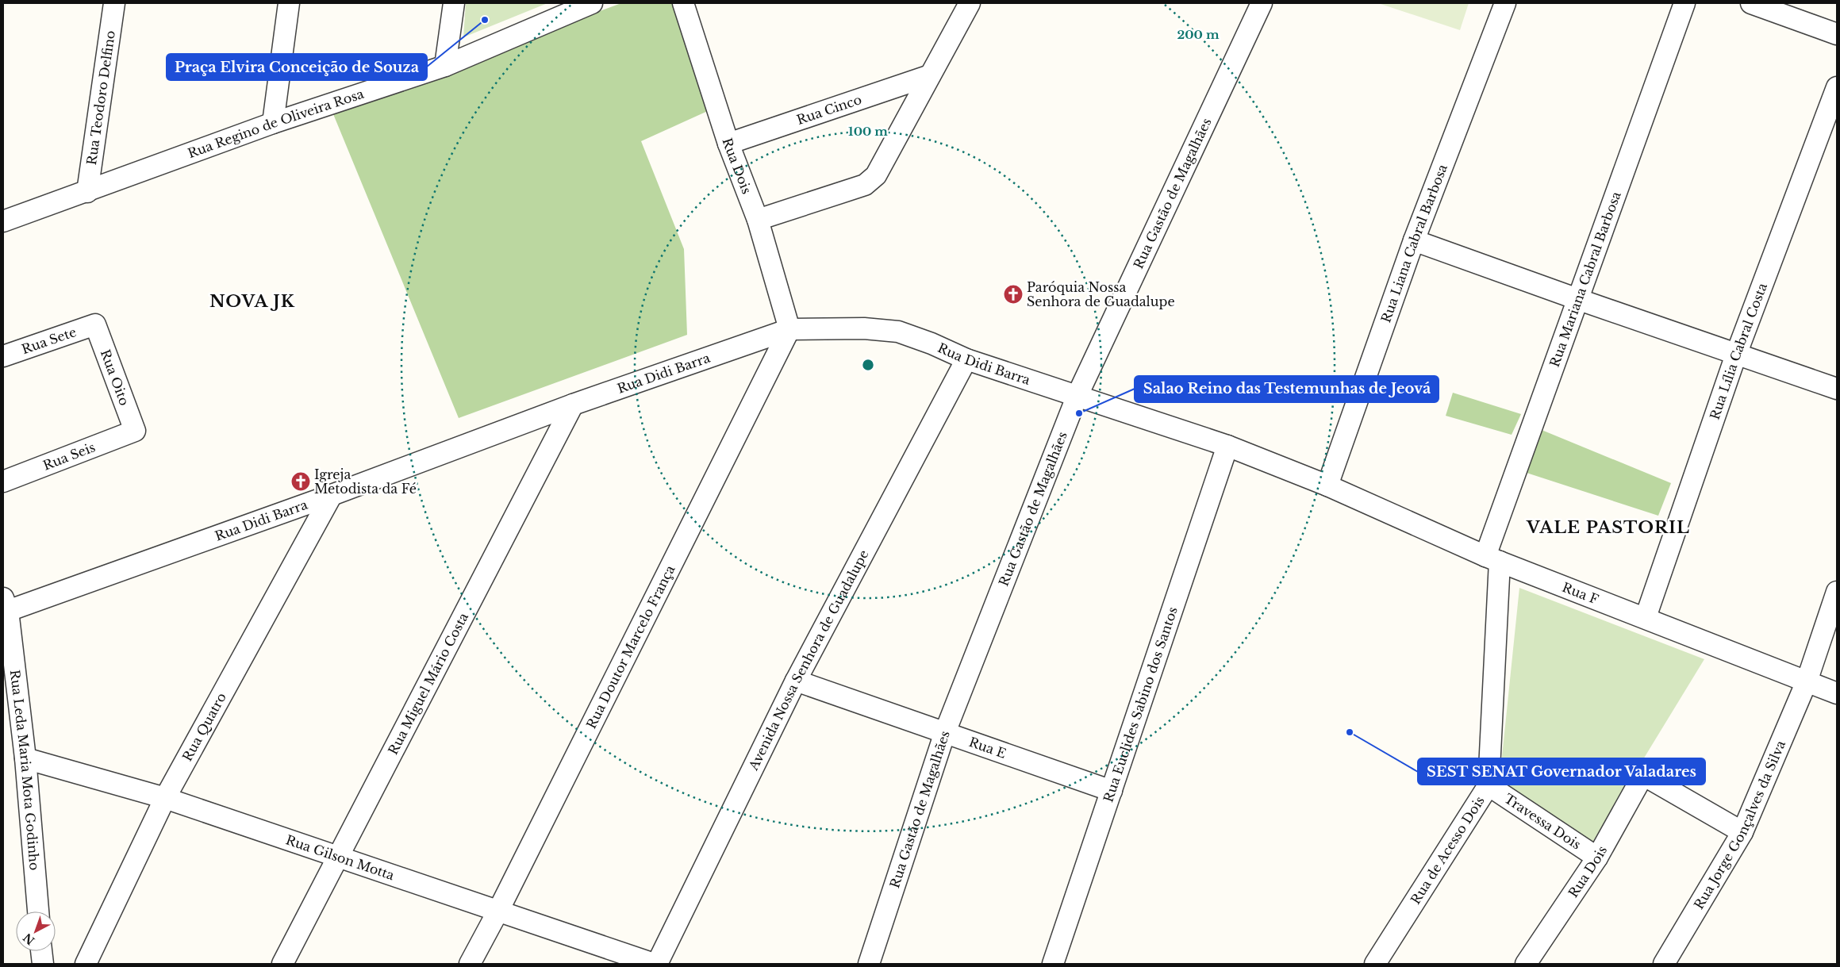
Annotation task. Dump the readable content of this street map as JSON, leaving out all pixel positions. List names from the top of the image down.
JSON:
{
  "streets": {
    "street": [
      "Rua Teodoro Delfino",
      "Rua Cinco",
      "Rua Regino de Oliveira Rosa",
      "Rua Dois",
      "Rua Gastão de Magalhães",
      "Rua Liana Cabral Barbosa",
      "Rua Mariana Cabral Barbosa",
      "Rua Sete",
      "Rua Lília Cabral Costa",
      "Rua Didi Barra",
      "Rua Oito",
      "Rua Seis",
      "Rua F",
      "Rua Doutor Marcelo França",
      "Avenida Nossa Senhora de Guadalupe",
      "Rua Miguel Mário Costa",
      "Rua Euclides Sabino dos Santos",
      "Rua Quatro",
      "Rua E",
      "Rua Leda Maria Mota Godinho",
      "Travessa Dois",
      "Rua Jorge Gonçalves da Silva",
      "Rua de Acesso Dois",
      "Rua Gilson Motta"
    ]
  },
  "crossings": [
    ["Rua Teodoro Delfino", "Rua Regino de Oliveira Rosa"],
    ["Rua Cinco", "Rua Dois"],
    ["Rua Dois", "Rua Didi Barra"],
    ["Rua Dois", "Rua Doutor Marcelo França"],
    ["Rua Dois", "Travessa Dois"],
    ["Rua Dois", "Rua Jorge Gonçalves da Silva"],
    ["Rua Gastão de Magalhães", "Rua Didi Barra"],
    ["Rua Gastão de Magalhães", "Rua E"],
    ["Rua Liana Cabral Barbosa", "Rua Didi Barra"],
    ["Rua Liana Cabral Barbosa", "Rua F"],
    ["Rua Mariana Cabral Barbosa", "Rua F"],
    ["Rua Mariana Cabral Barbosa", "Rua de Acesso Dois"],
    ["Rua Sete", "Rua Oito"],
    ["Rua Lília Cabral Costa", "Rua F"],
    ["Rua Didi Barra", "Rua F"],
    ["Rua Didi Barra", "Rua Doutor Marcelo França"],
    ["Rua Didi Barra", "Avenida Nossa Senhora de Guadalupe"],
    ["Rua Didi Barra", "Rua Miguel Mário Costa"],
    ["Rua Didi Barra", "Rua Euclides Sabino dos Santos"],
    ["Rua Didi Barra", "Rua Quatro"],
    ["Rua Didi Barra", "Rua Leda Maria Mota Godinho"],
    ["Rua Oito", "Rua Seis"],
    ["Rua F", "Rua Jorge Gonçalves da Silva"],
    ["Rua F", "Rua de Acesso Dois"],
    ["Rua Doutor Marcelo França", "Rua Gilson Motta"],
    ["Avenida Nossa Senhora de Guadalupe", "Rua E"],
    ["Avenida Nossa Senhora de Guadalupe", "Rua Gilson Motta"],
    ["Rua Miguel Mário Costa", "Rua Gilson Motta"],
    ["Rua Euclides Sabino dos Santos", "Rua E"],
    ["Rua Quatro", "Rua Gilson Motta"],
    ["Rua Leda Maria Mota Godinho", "Rua Gilson Motta"],
    ["Travessa Dois", "Rua de Acesso Dois"]
  ],
  "districts": ["NOVA JK", "VALE PASTORIL"],
  "places": {
    "other": ["Praça Elvira Conceição de Souza", "Salao Reino das Testemunhas de Jeová", "SEST SENAT Governador Valadares"],
    "church": ["Paróquia Nossa Senhora de Guadalupe", "Igreja Metodista da Fé"]
  },
  "north": "bottom left",
  "rings": ["200 m", "100 m"]
}
